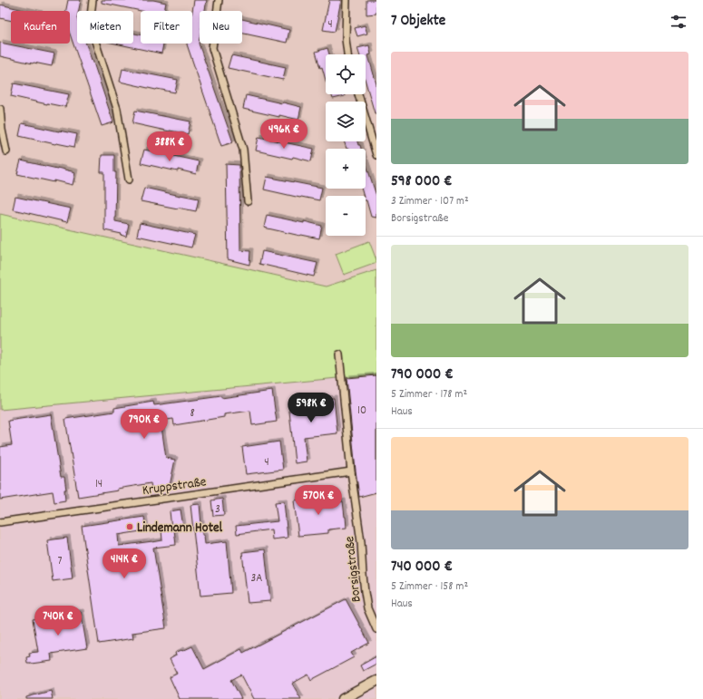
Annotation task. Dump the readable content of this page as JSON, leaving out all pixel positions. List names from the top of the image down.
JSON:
{
  "streets": {
    "street": ["Kruppstraße", "Borsigstraße"]
  },
  "crossings": [
    ["Kruppstraße", "Borsigstraße"]
  ],
  "places": ["Lindemann Hotel"],
  "house_numbers": [
    "4",
    "10",
    "8",
    "4",
    "14",
    "3",
    "7",
    "3A"
  ],
  "page": {
    "heading": "7 Objekte",
    "chip": [
      "Kaufen",
      "Mieten",
      "Filter",
      "Neu"
    ],
    "list": [
      {
        "name": "598 000 €",
        "note": "3 Zimmer · 107 m² · Borsigstraße"
      },
      {
        "name": "790 000 €",
        "note": "5 Zimmer · 178 m² · Haus"
      },
      {
        "name": "740 000 €",
        "note": "5 Zimmer · 158 m² · Haus"
      }
    ],
    "map_buttons": ["+", "−"],
    "price": [
      "496K €",
      "388K €",
      "598K €",
      "790K €",
      "570K €",
      "414K €",
      "740K €"
    ]
  }
}
